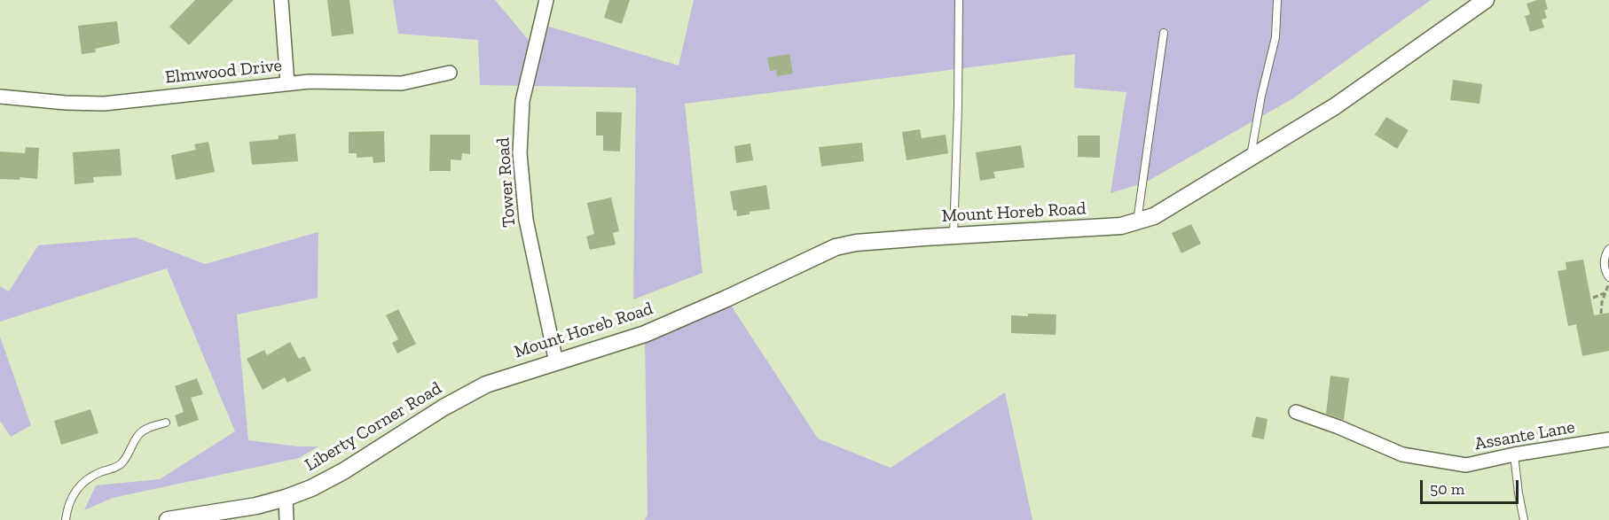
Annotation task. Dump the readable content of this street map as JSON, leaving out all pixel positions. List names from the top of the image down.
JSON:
{
  "streets": {
    "street": [
      "Elmwood Drive",
      "Tower Road",
      "Mount Horeb Road",
      "Liberty Corner Road",
      "Assante Lane"
    ]
  },
  "crossings": [
    ["Tower Road", "Mount Horeb Road"],
    ["Mount Horeb Road", "Liberty Corner Road"]
  ],
  "scale_bar": "50 m"
}
